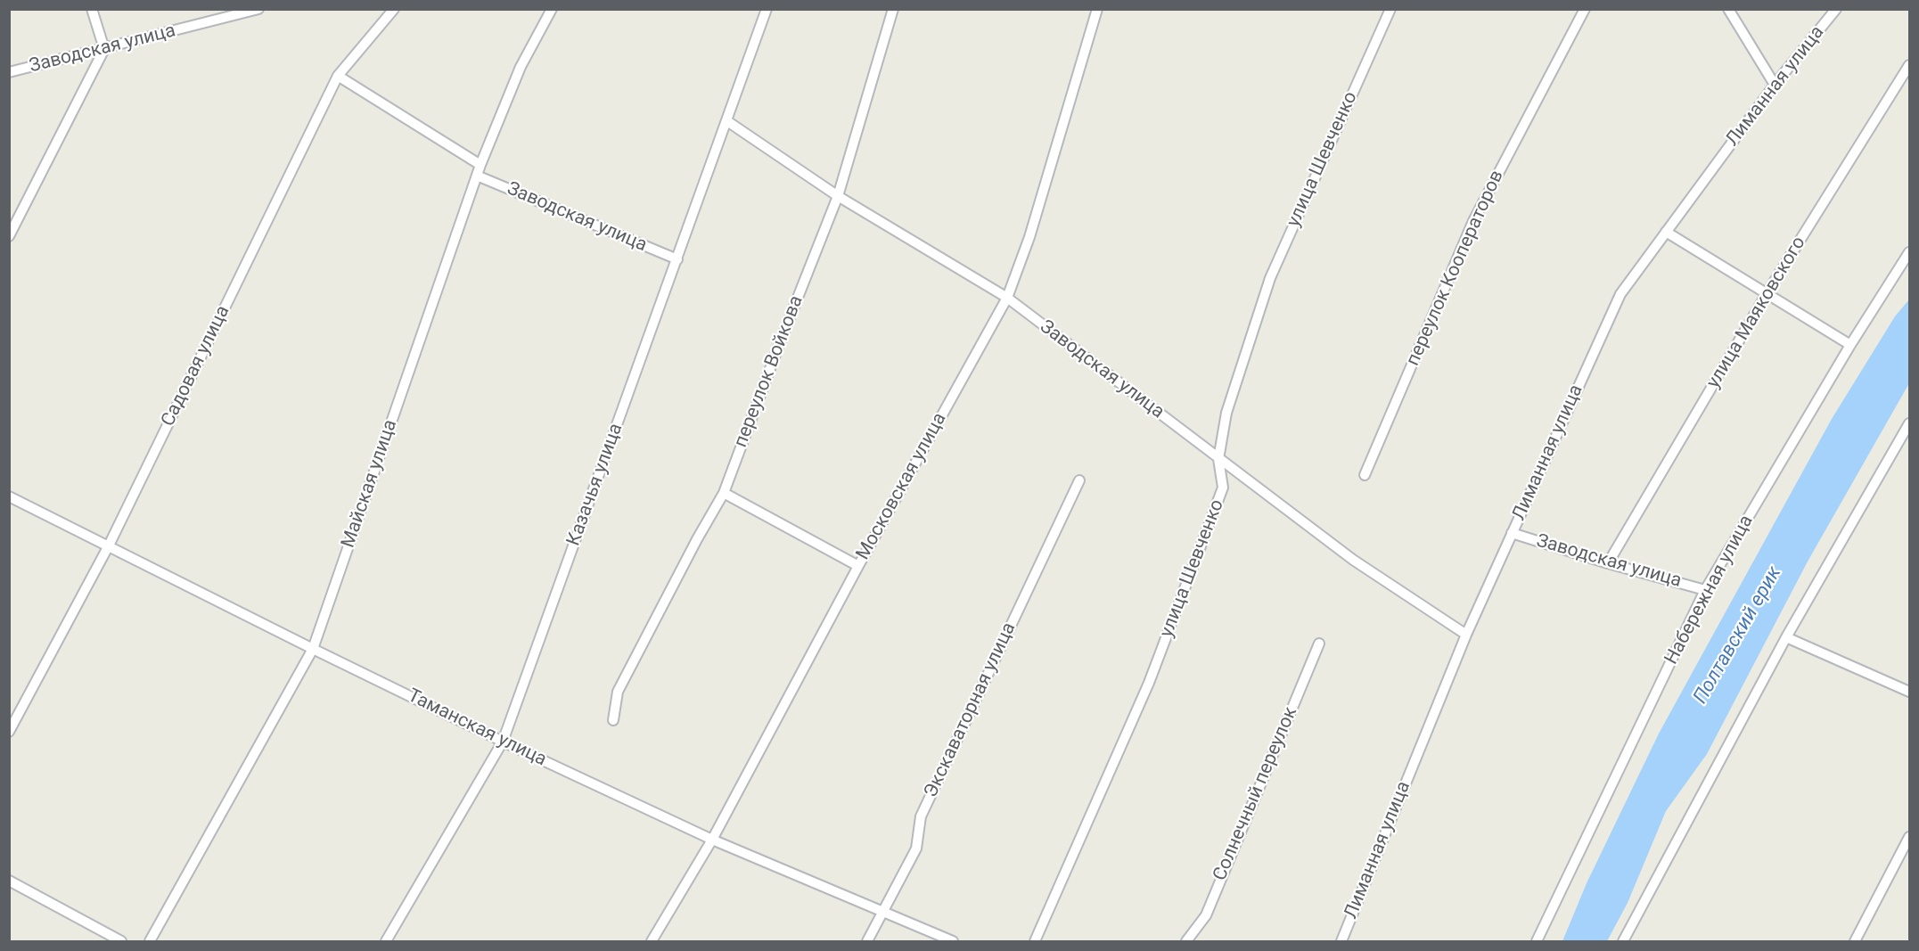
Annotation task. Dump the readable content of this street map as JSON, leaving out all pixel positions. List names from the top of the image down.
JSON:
{
  "streets": {
    "street": [
      "Заводская улица",
      "Лиманная улица",
      "улица Шевченко",
      "переулок Кооператоров",
      "улица Маяковского",
      "Садовая улица",
      "переулок Войкова",
      "Майская улица",
      "Казачья улица",
      "Московская улица",
      "Набережная улица",
      "Экскаваторная улица",
      "Таманская улица",
      "Солнечный переулок"
    ]
  },
  "crossings": [
    ["Заводская улица", "Лиманная улица"],
    ["Заводская улица", "улица Шевченко"],
    ["Заводская улица", "улица Маяковского"],
    ["Заводская улица", "переулок Войкова"],
    ["Заводская улица", "Майская улица"],
    ["Заводская улица", "Казачья улица"],
    ["Заводская улица", "Московская улица"],
    ["Заводская улица", "Набережная улица"],
    ["Садовая улица", "Таманская улица"],
    ["Майская улица", "Таманская улица"],
    ["Казачья улица", "Таманская улица"],
    ["Московская улица", "Таманская улица"],
    ["Экскаваторная улица", "Таманская улица"]
  ],
  "water": ["Полтавский ерик"]
}
